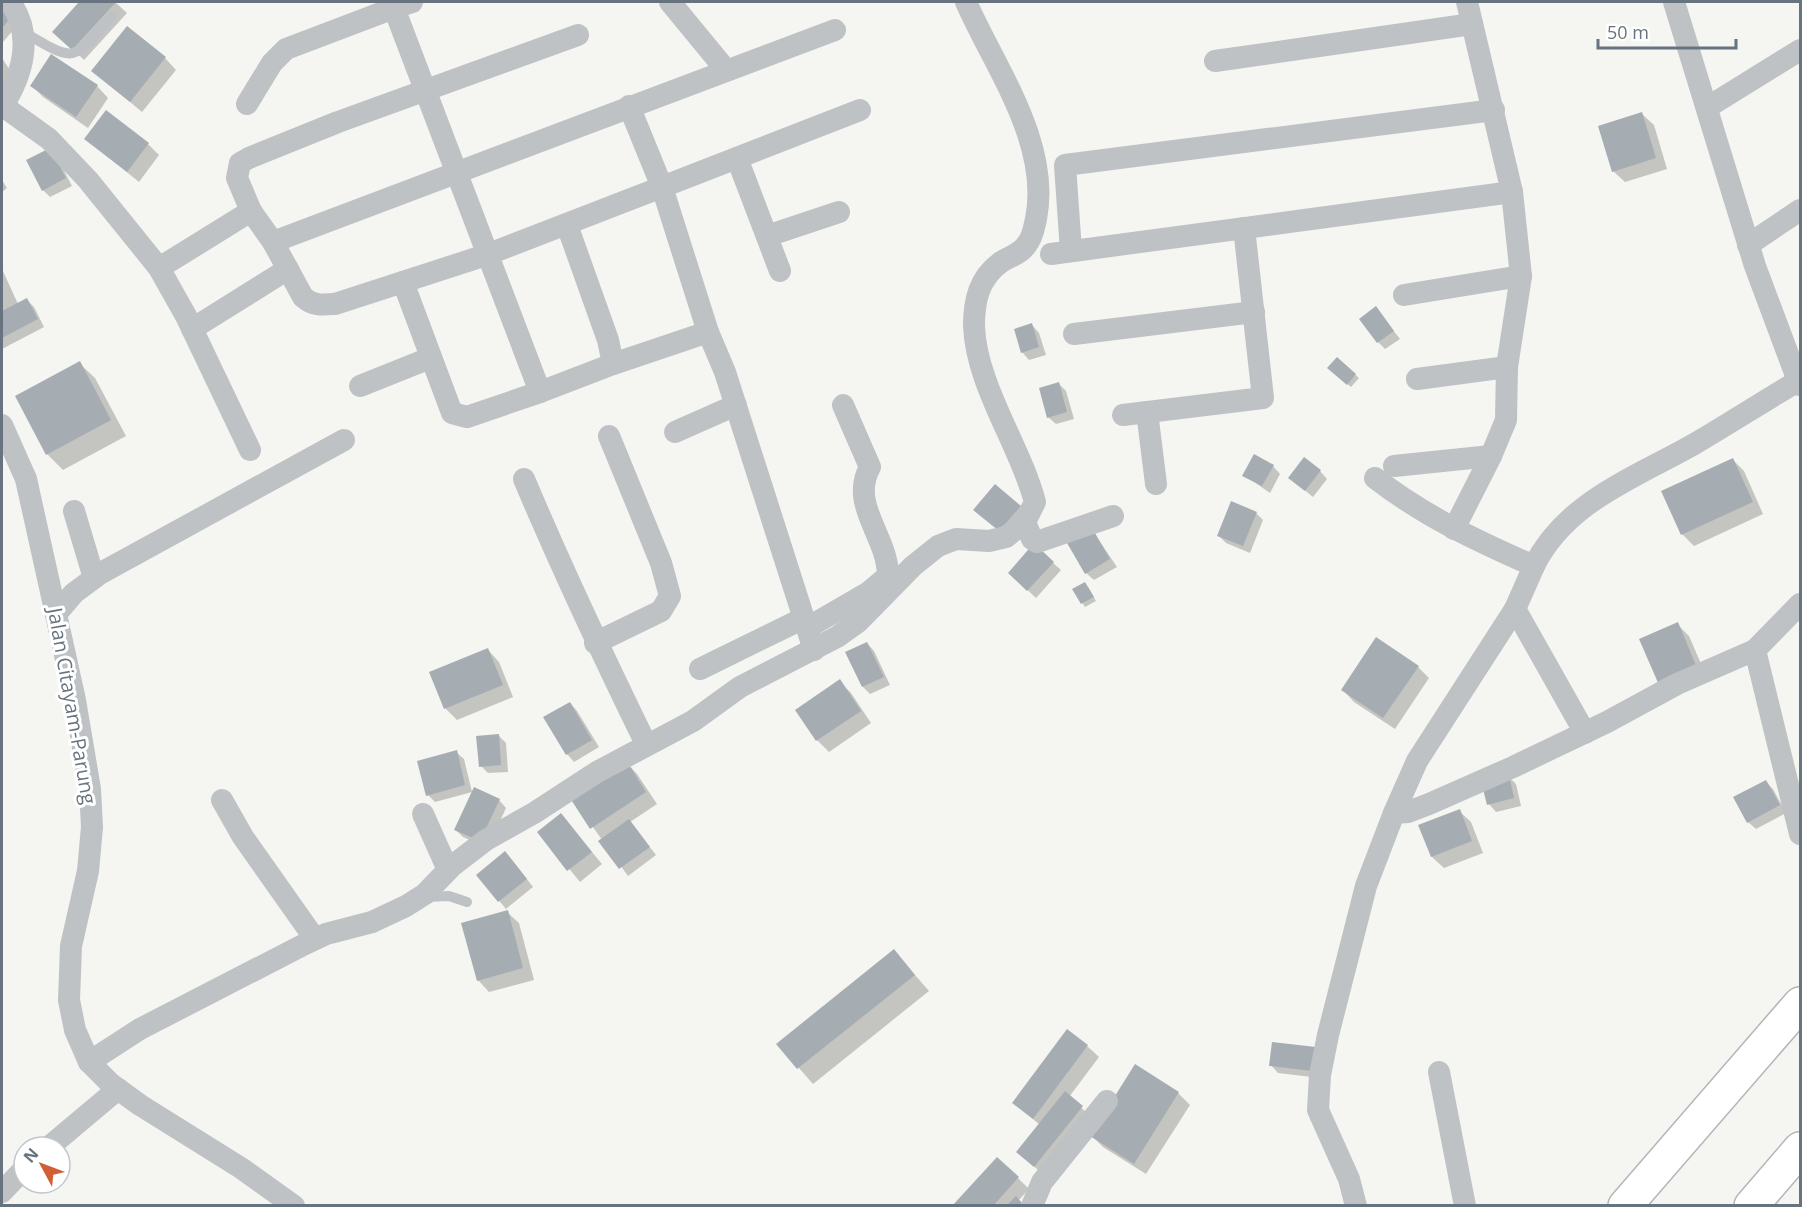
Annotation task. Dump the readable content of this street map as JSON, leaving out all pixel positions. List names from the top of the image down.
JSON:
{
  "streets": {
    "street": ["Jalan Citayam-Parung"]
  },
  "scale_bar": "50 m",
  "north": "top left"
}
